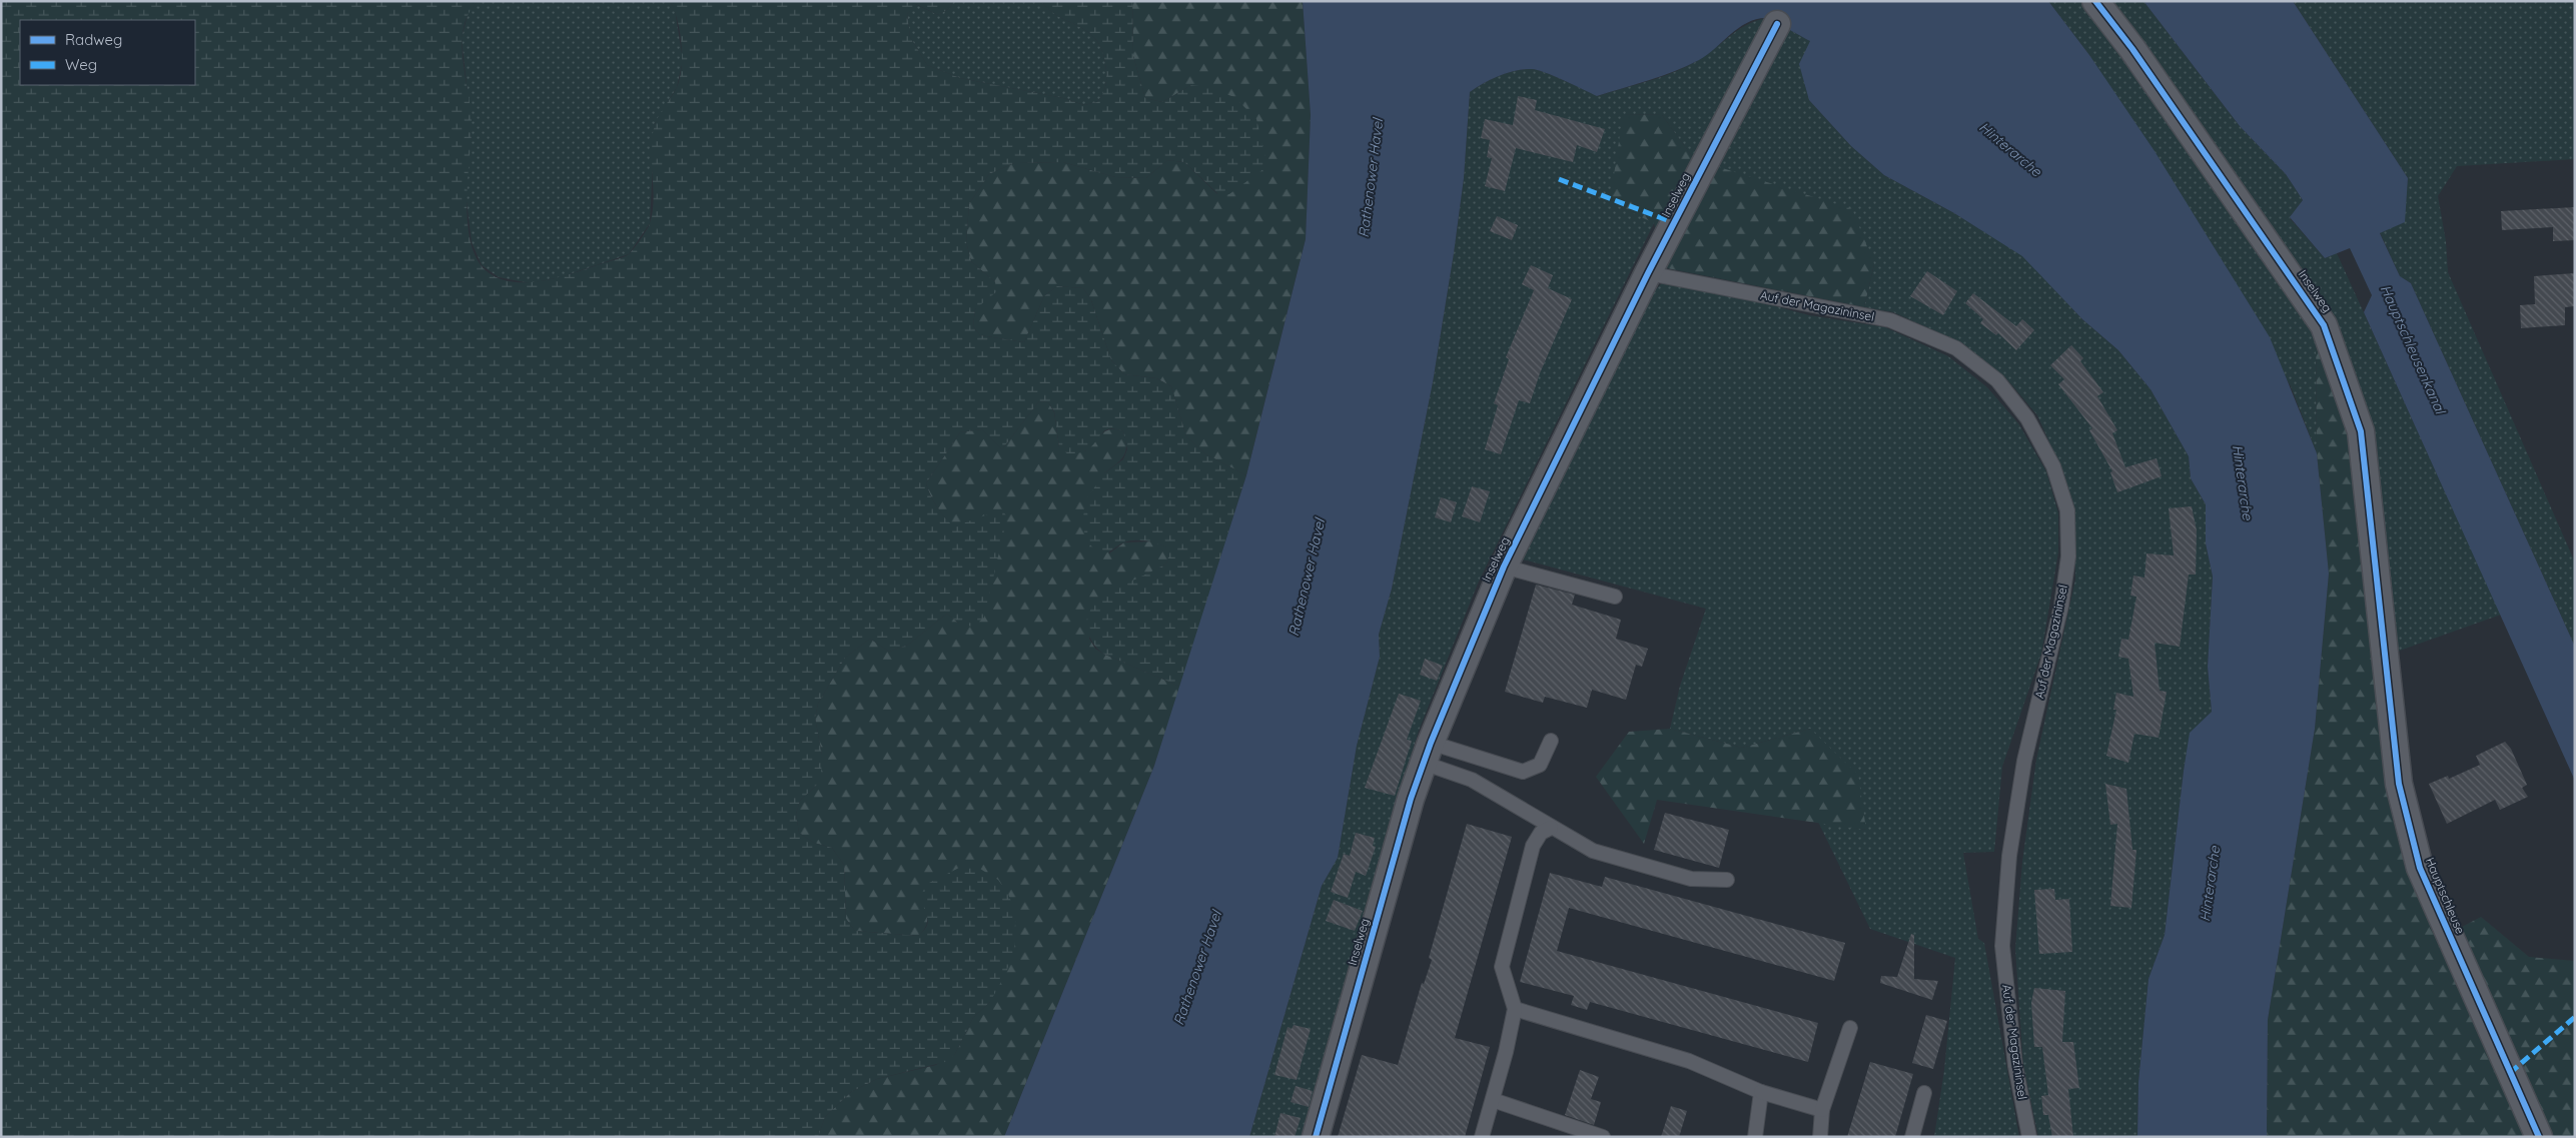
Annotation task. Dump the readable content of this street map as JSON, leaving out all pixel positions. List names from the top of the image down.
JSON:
{
  "streets": {
    "street": ["Inselweg", "Hauptschleuse"],
    "lane": ["Auf der Magazininsel"]
  },
  "crossings": [
    ["Inselweg", "Auf der Magazininsel"],
    ["Inselweg", "Hauptschleuse"]
  ],
  "water": ["Hinterarche", "Rathenower Havel", "Hauptschleusenkanal"],
  "legend": ["Radweg", "Weg"]
}
